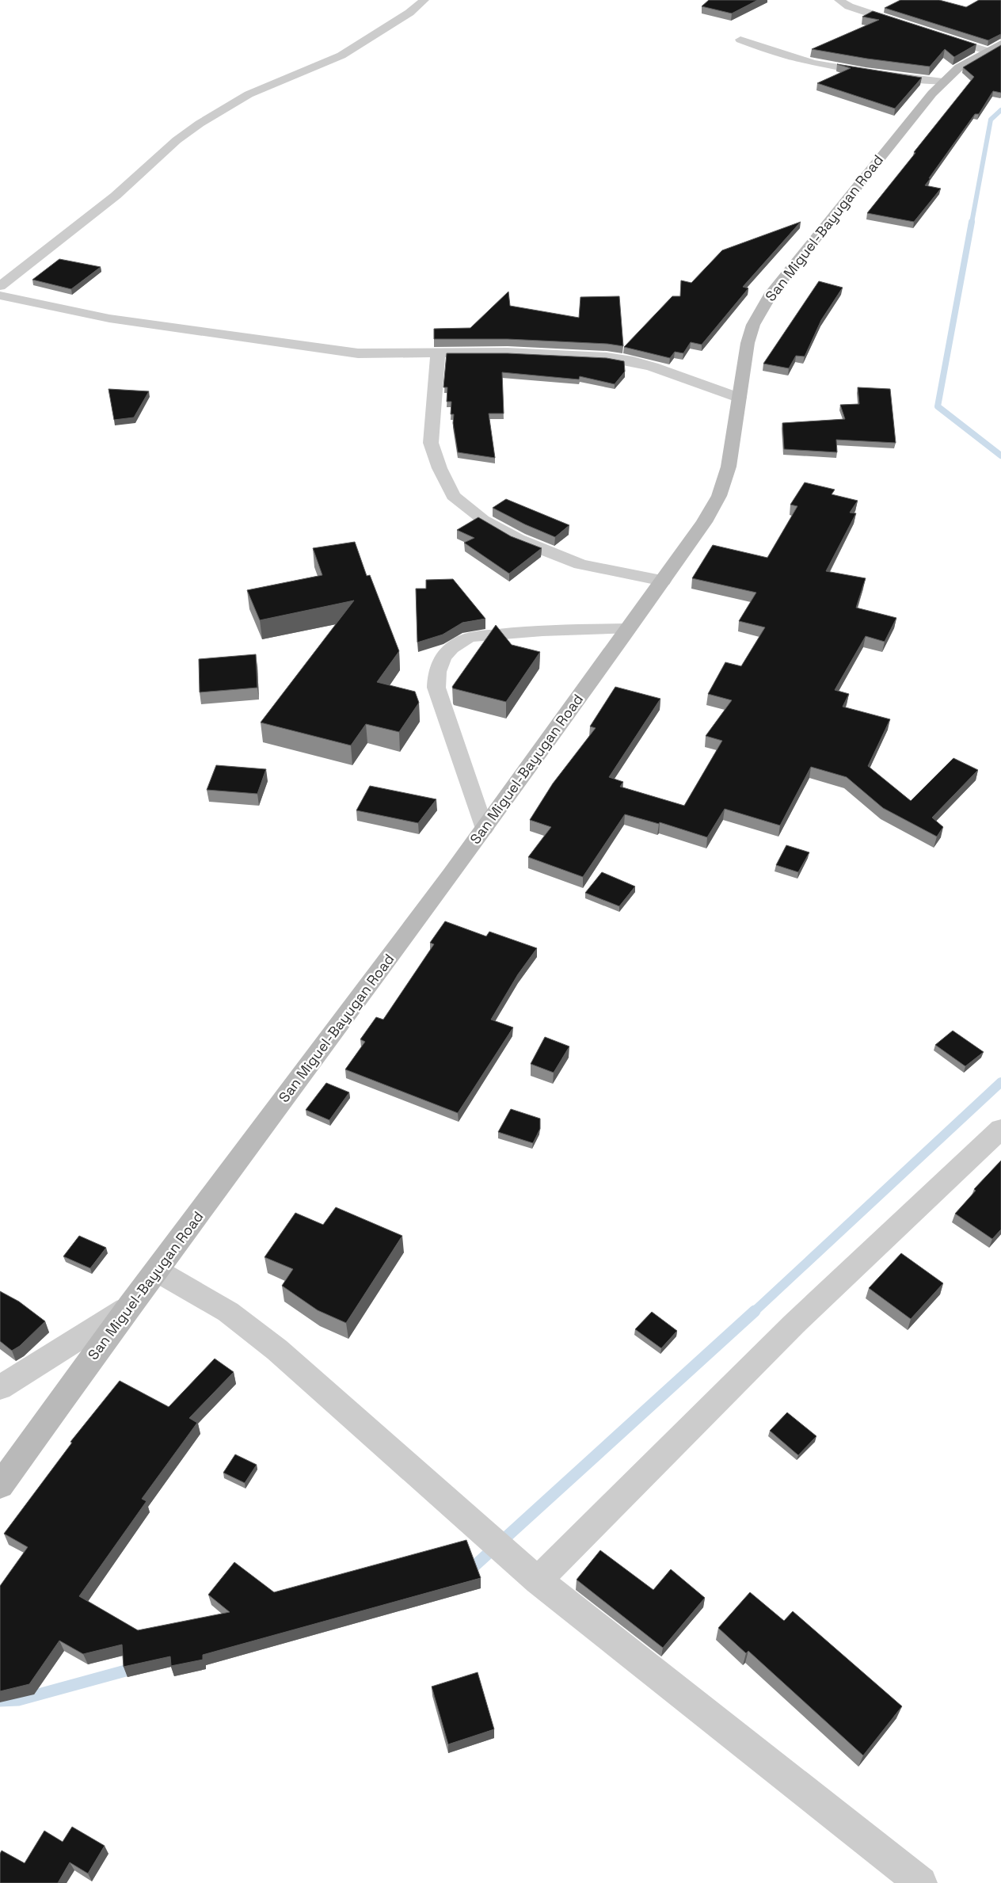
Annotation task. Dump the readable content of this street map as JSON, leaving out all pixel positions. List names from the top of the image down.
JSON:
{
  "streets": {
    "main road": ["San Miguel-Bayugan Road"]
  }
}
